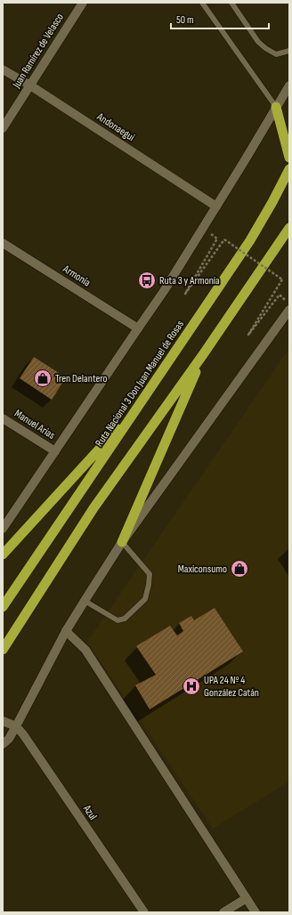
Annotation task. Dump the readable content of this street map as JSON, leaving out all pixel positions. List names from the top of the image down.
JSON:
{
  "streets": {
    "highway": ["Ruta Nacional 3 Don Juan Manuel de Rosas"],
    "street": [
      "Juan Ramírez de Velasco",
      "Andonaegui",
      "Armonía",
      "Manuel Arias",
      "Azul"
    ]
  },
  "crossings": [
    ["Juan Ramírez de Velasco", "Andonaegui"]
  ],
  "places": {
    "bus stop": ["Ruta 3 y Armonía"],
    "shop": ["Tren Delantero", "Maxiconsumo"],
    "hospital": ["UPA 24 Nº 4 González Catán"]
  },
  "scale_bar": "50 m"
}
